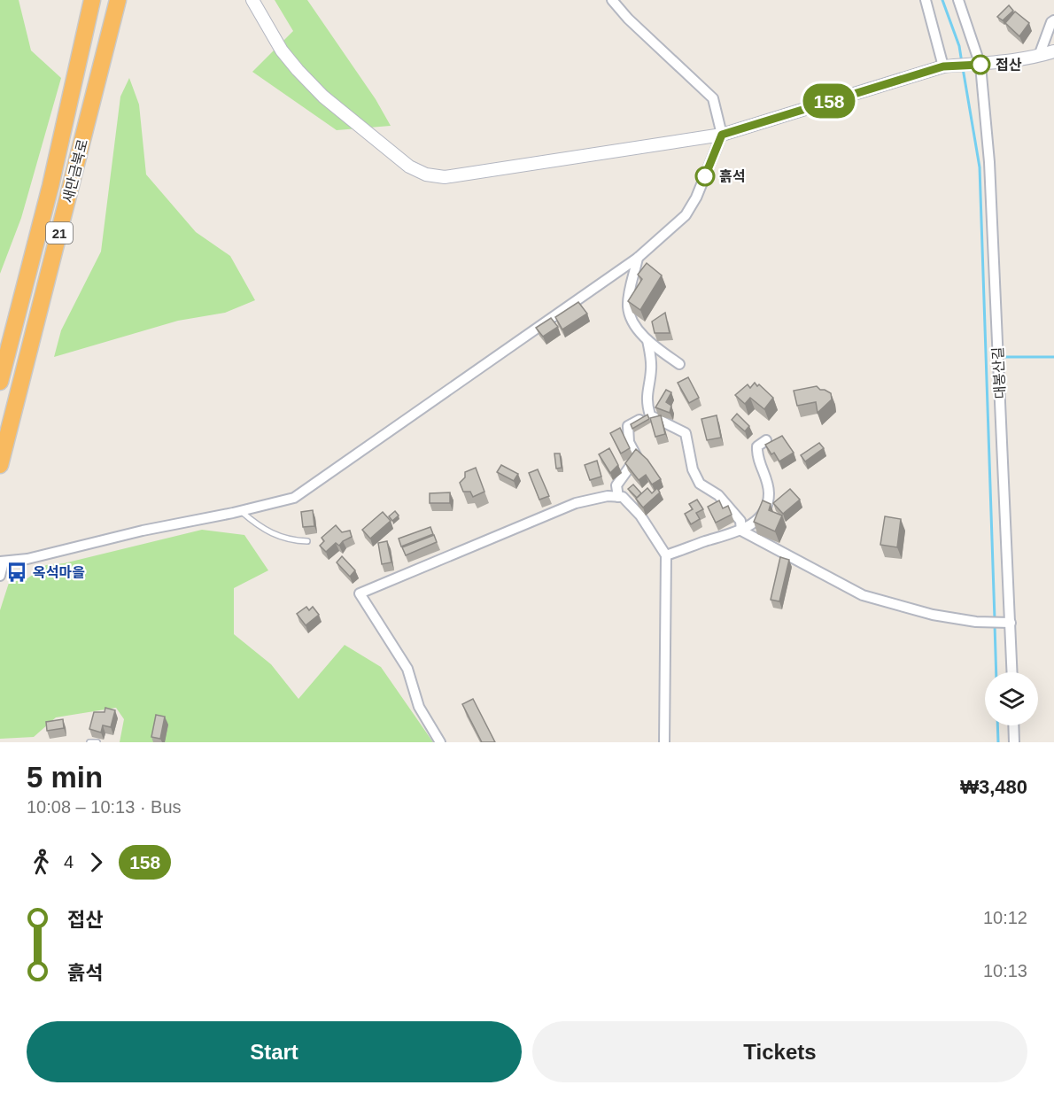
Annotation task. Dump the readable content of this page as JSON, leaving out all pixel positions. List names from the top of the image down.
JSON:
{
  "streets": {
    "highway": ["새만금북로", "21"],
    "street": ["대봉산길"]
  },
  "places": {
    "other": ["접산", "흙석"],
    "bus stop": ["옥석마을"]
  },
  "lines": ["bus line 158"],
  "page": {
    "on_map": "158",
    "heading": ["5 min", "10:08 – 10:13 · Bus", "₩3,480"],
    "legs": ["4", "158"],
    "list": [
      {
        "name": "접산",
        "value": "10:12"
      },
      {
        "name": "흙석",
        "value": "10:13"
      }
    ],
    "buttons": ["Start", "Tickets"]
  }
}
